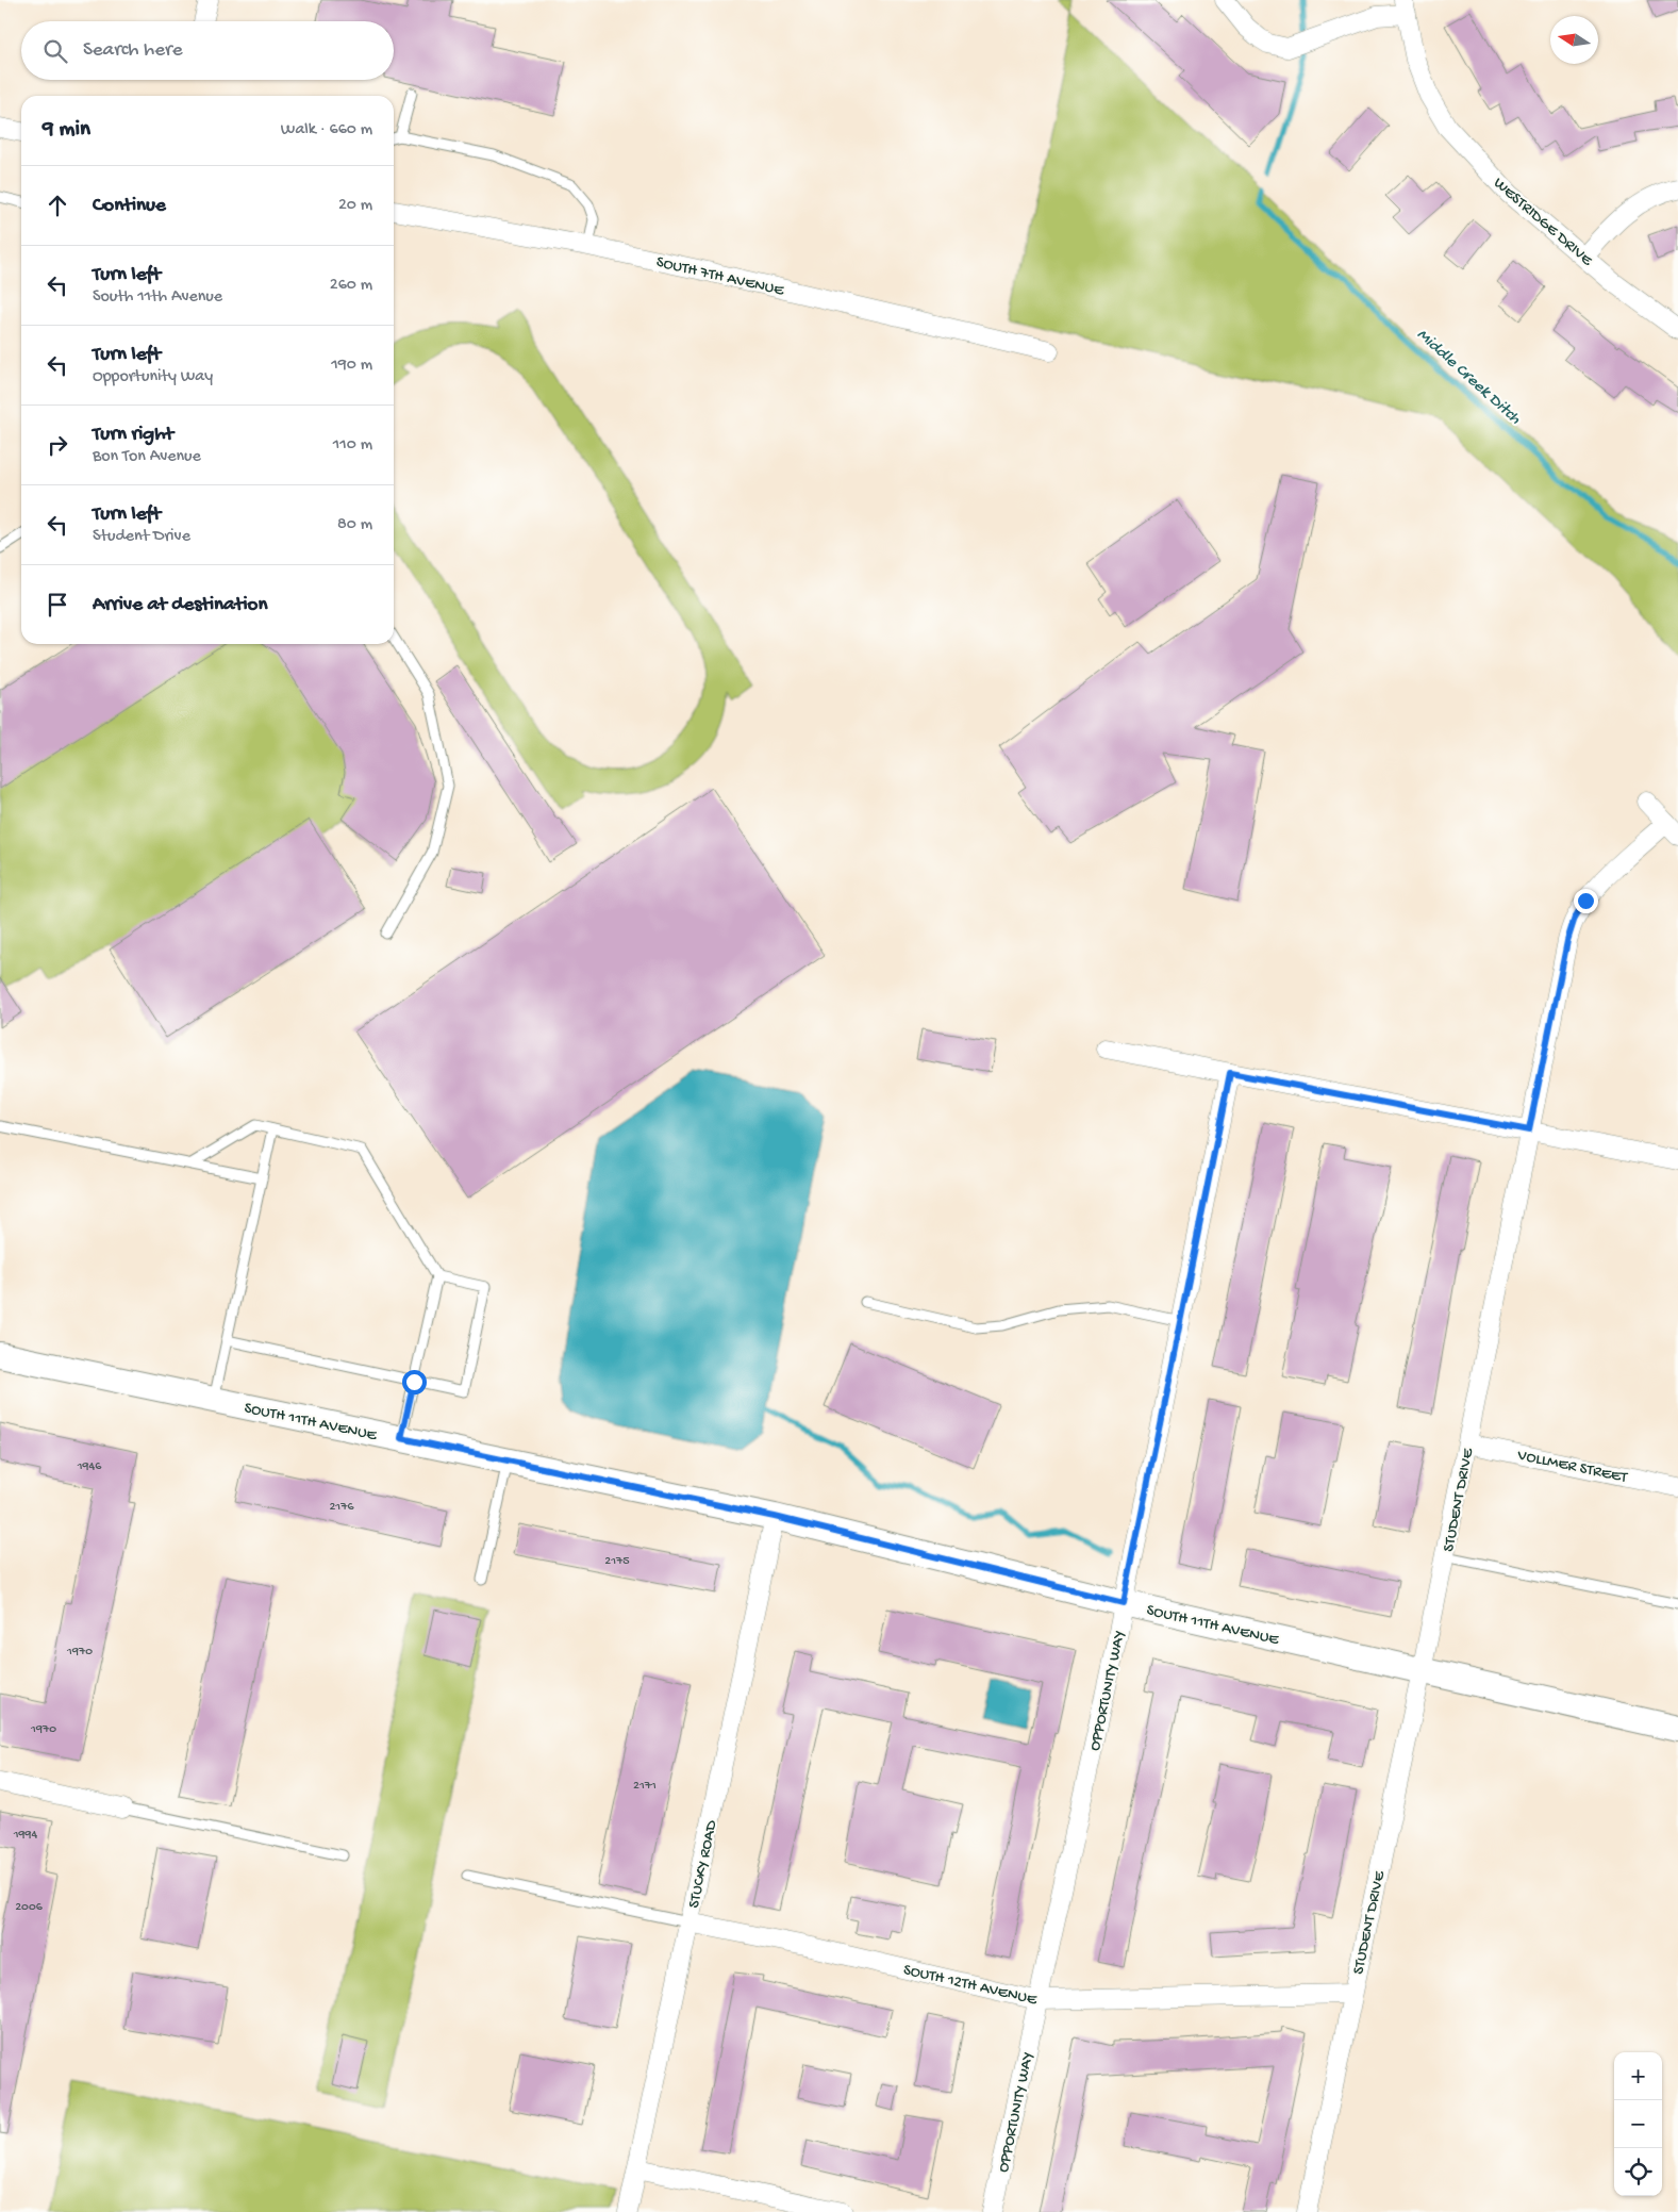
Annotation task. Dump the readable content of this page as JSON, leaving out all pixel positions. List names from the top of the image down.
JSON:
{
  "streets": {
    "street": [
      "WESTRIDGE DRIVE",
      "SOUTH 7TH AVENUE",
      "SOUTH 11TH AVENUE",
      "VOLLMER STREET",
      "STUDENT DRIVE",
      "OPPORTUNITY WAY",
      "STUCKY ROAD",
      "SOUTH 12TH AVENUE"
    ]
  },
  "crossings": [
    ["SOUTH 11TH AVENUE", "STUDENT DRIVE"],
    ["SOUTH 11TH AVENUE", "OPPORTUNITY WAY"],
    ["SOUTH 11TH AVENUE", "STUCKY ROAD"],
    ["VOLLMER STREET", "STUDENT DRIVE"],
    ["STUDENT DRIVE", "SOUTH 12TH AVENUE"],
    ["OPPORTUNITY WAY", "SOUTH 12TH AVENUE"],
    ["STUCKY ROAD", "SOUTH 12TH AVENUE"]
  ],
  "water": ["Middle Creek Ditch"],
  "house_numbers": [
    "1946",
    "2176",
    "2175",
    "1970",
    "1970",
    "2171",
    "1994",
    "2006"
  ],
  "north": "left",
  "page": {
    "search": "Search here",
    "heading": ["9 min", "Walk · 660 m"],
    "list": [
      ["Continue", "20 m"],
      ["Turn left", "South 11th Avenue", "260 m"],
      ["Turn left", "Opportunity Way", "190 m"],
      ["Turn right", "Bon Ton Avenue", "110 m"],
      ["Turn left", "Student Drive", "80 m"],
      "Arrive at destination"
    ],
    "map_buttons": ["+", "−"]
  }
}
